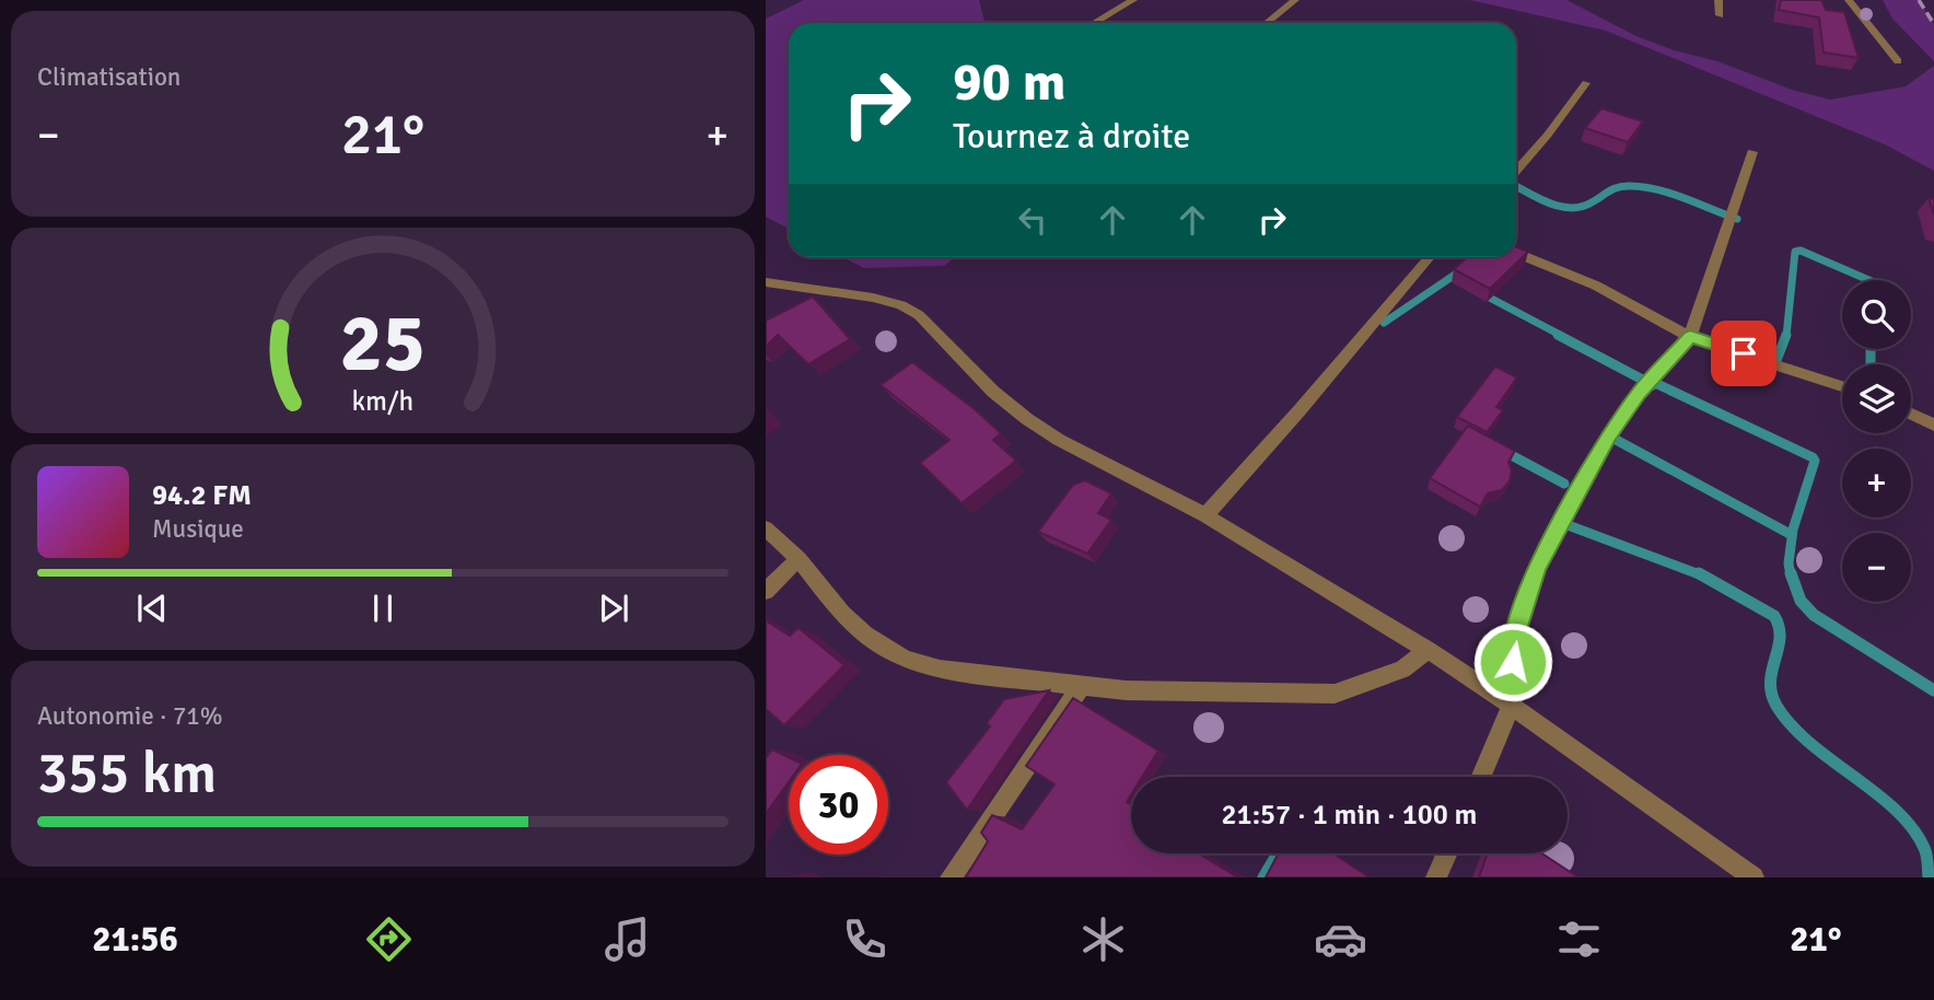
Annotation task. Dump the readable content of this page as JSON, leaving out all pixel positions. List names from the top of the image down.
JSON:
{
  "page": {
    "tile": [
      "Climatisation",
      ["Autonomie · 71%", "355 km"]
    ],
    "turn": ["90 m", "Tournez à droite"],
    "heat": ["−", "21°", "+"],
    "map_buttons": ["+", "−"],
    "song": ["94.2 FM", "Musique"],
    "limit": "30",
    "trip": "21:57 · 1 min · 100 m",
    "tabs": ["21:56", "21°"],
    "gauge": ["25", "km/h"]
  }
}
